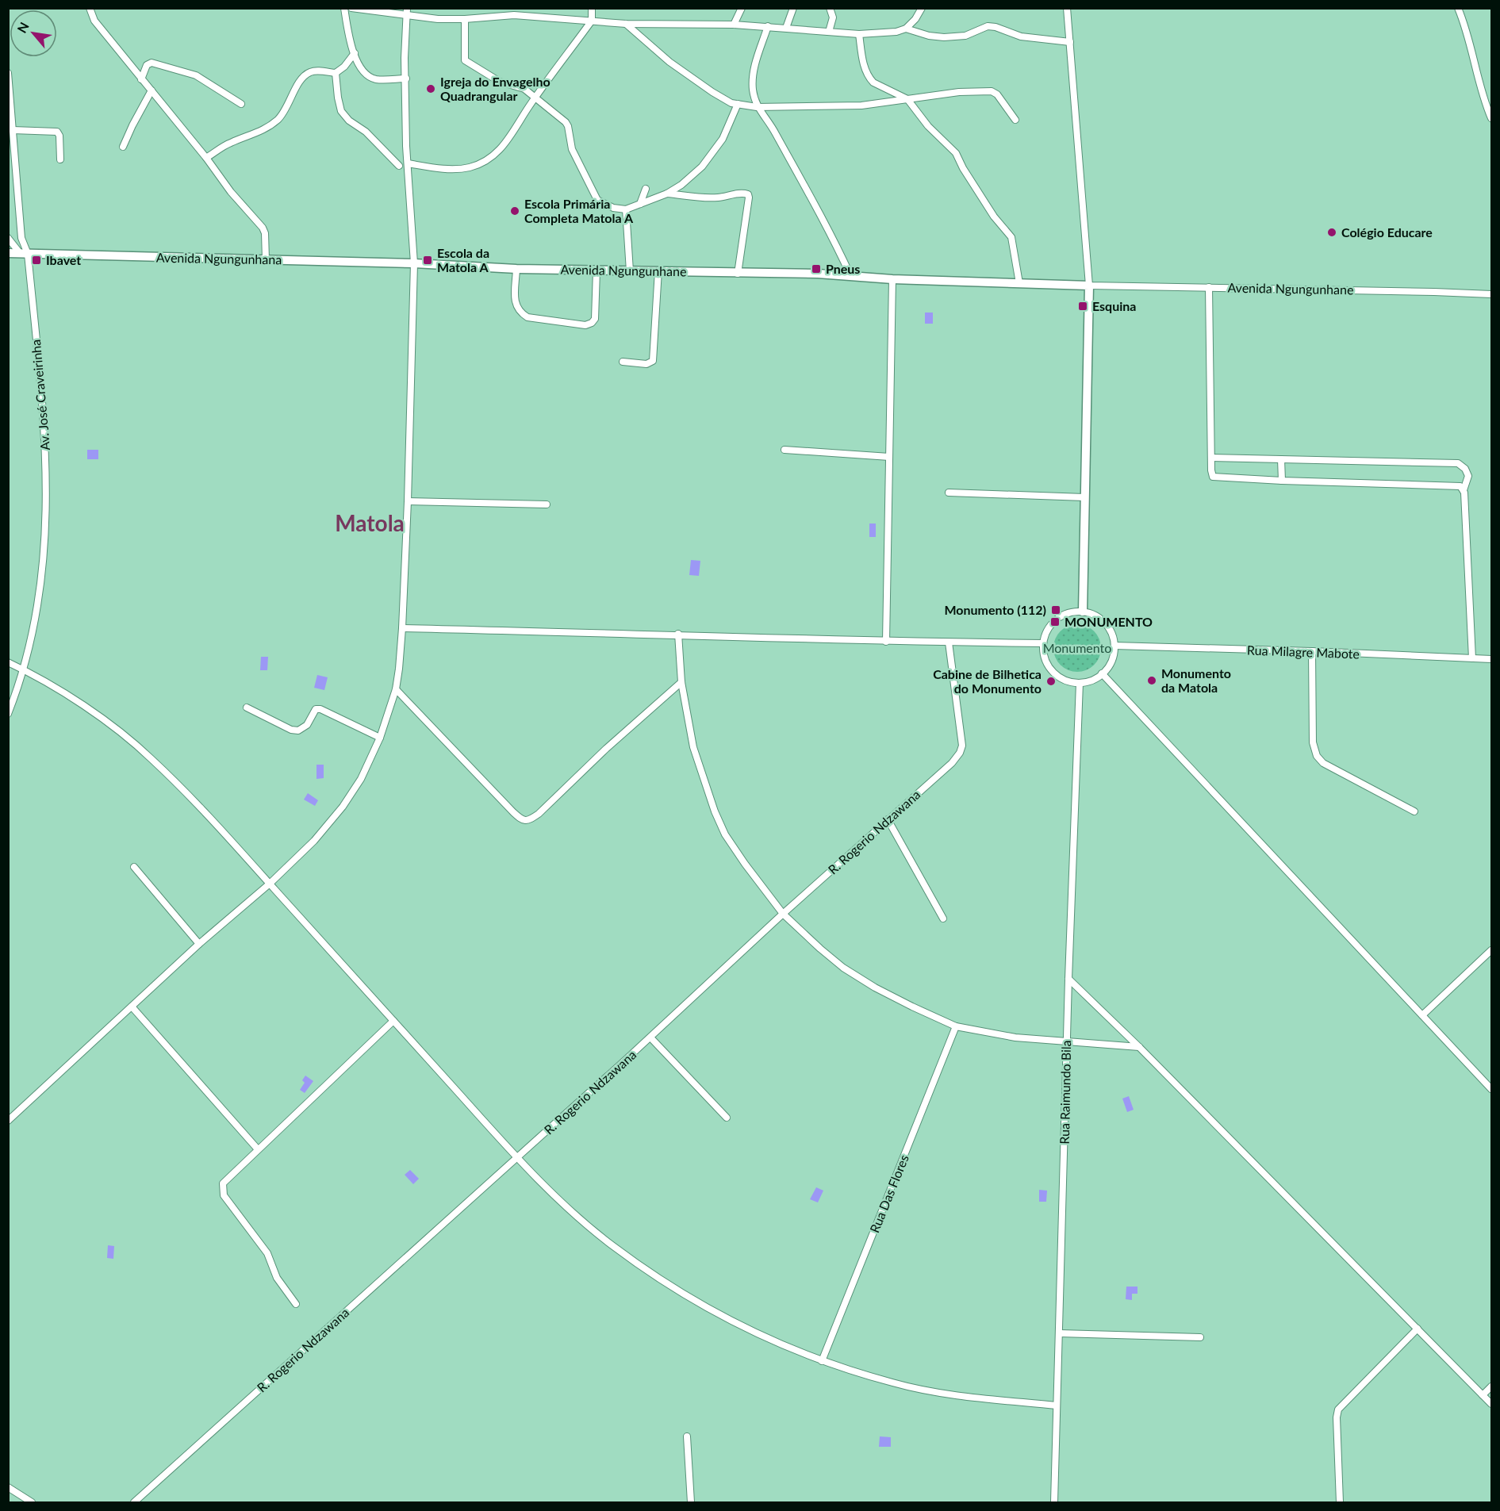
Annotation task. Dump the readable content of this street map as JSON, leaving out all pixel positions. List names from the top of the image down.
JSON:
{
  "streets": {
    "street": [
      "Avenida Ngungunhana",
      "Avenida Ngungunhane",
      "Av. José Craveirinha",
      "Rua Milagre Mabote",
      "R. Rogerio Ndzawana",
      "Rua Raimundo Bila",
      "Rua Das Flores"
    ]
  },
  "crossings": [
    ["Avenida Ngungunhana", "Avenida Ngungunhane"],
    ["Avenida Ngungunhana", "Av. José Craveirinha"],
    ["Rua Milagre Mabote", "Rua Raimundo Bila"]
  ],
  "districts": ["Matola"],
  "parks": ["Monumento"],
  "places": {
    "other": [
      "Igreja do Envagelho Quadrangular",
      "Escola Primária Completa Matola A",
      "Colégio Educare",
      "Monumento da Matola",
      "Cabine de Bilhetica do Monumento"
    ],
    "transit": [
      "Ibavet",
      "Escola da Matola A",
      "Pneus",
      "Esquina",
      "Monumento (112)",
      "MONUMENTO"
    ]
  },
  "north": "top left"
}
